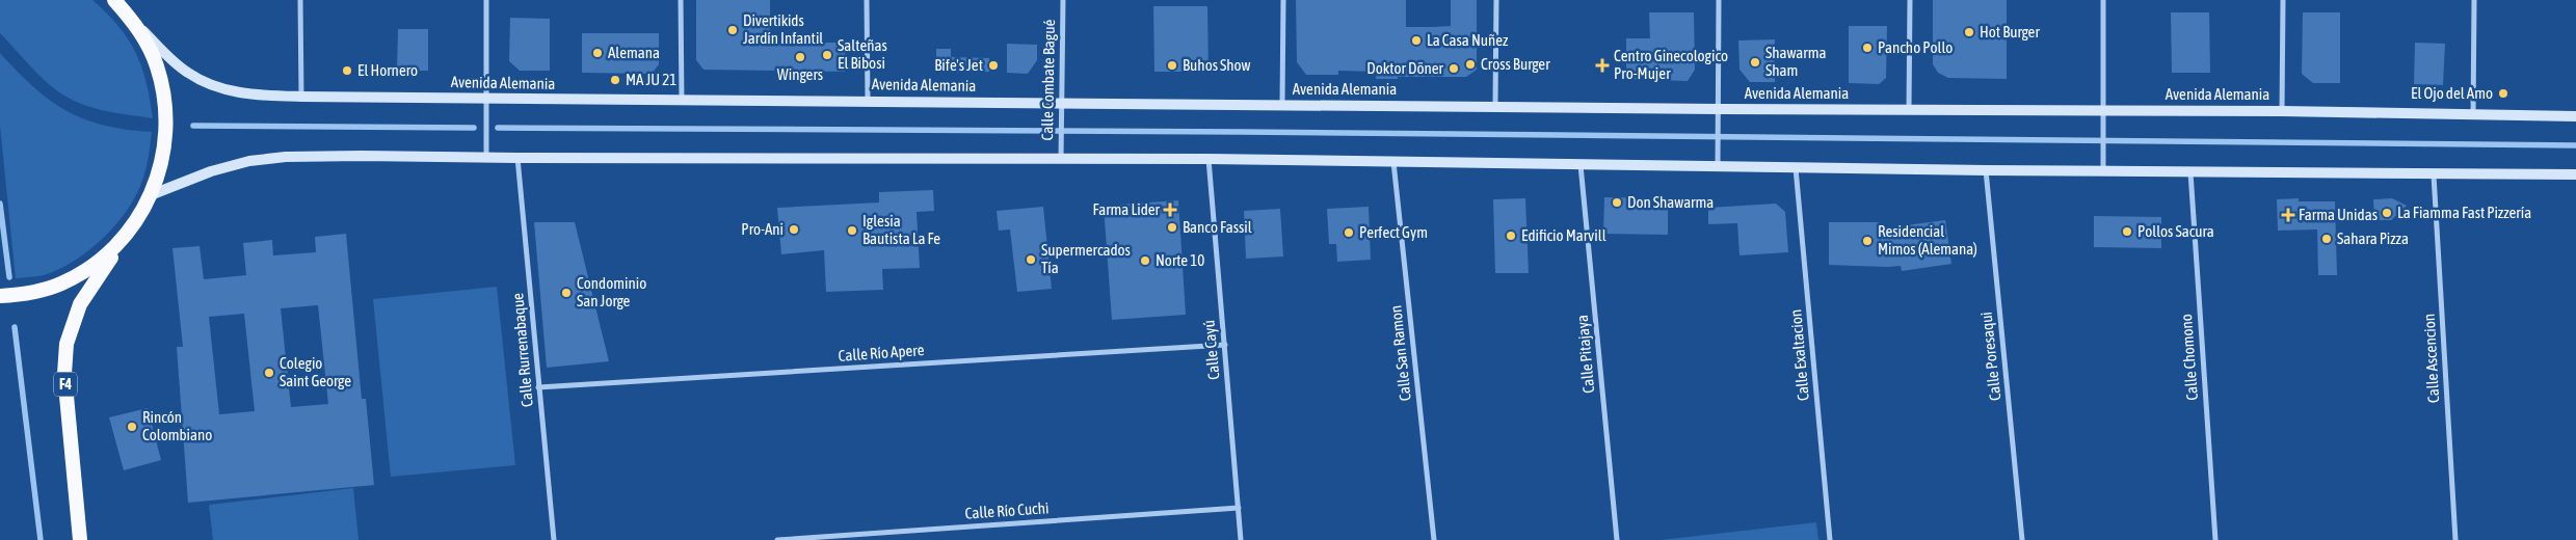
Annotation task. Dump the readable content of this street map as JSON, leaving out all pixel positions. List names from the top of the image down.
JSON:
{
  "streets": {
    "highway": ["F4"],
    "main road": ["Avenida Alemania"],
    "street": [
      "Calle Combate Bagué",
      "Calle Rurrenabaque",
      "Calle Cayú",
      "Calle Río Apere",
      "Calle San Ramon",
      "Calle Pitajaya",
      "Calle Exaltacion",
      "Calle Poresaqui",
      "Calle Chomono",
      "Calle Ascencion",
      "Calle Río Cuchi"
    ]
  },
  "crossings": [
    ["Calle Combate Bagué", "Avenida Alemania"],
    ["Avenida Alemania", "F4"],
    ["Calle Rurrenabaque", "Calle Río Apere"],
    ["Calle Cayú", "Calle Río Apere"],
    ["Calle Cayú", "Calle Río Cuchi"]
  ],
  "places": {
    "other": [
      "Divertikids Jardín Infantil",
      "Hot Burger",
      "La Casa Nuñez",
      "Pancho Pollo",
      "Alemana",
      "Salteñas El Bibosi",
      "Wingers",
      "Shawarma Sham",
      "Cross Burger",
      "Bife's Jet",
      "Buhos Show",
      "Doktor Döner",
      "El Hornero",
      "MA JU 21",
      "El Ojo del Amo",
      "Don Shawarma",
      "La Fiamma Fast Pizzería",
      "Banco Fassil",
      "Pro-Ani",
      "Iglesia Bautista La Fe",
      "Pollos Sacura",
      "Perfect Gym",
      "Edificio Marvill",
      "Sahara Pizza",
      "Residencial Mimos (Alemana)",
      "Supermercados Tía",
      "Norte 10",
      "Condominio San Jorge",
      "Colegio Saint George",
      "Rincón Colombiano"
    ],
    "health": ["Centro Ginecologico Pro-Mujer", "Farma Lider", "Farma Unidas"]
  }
}
